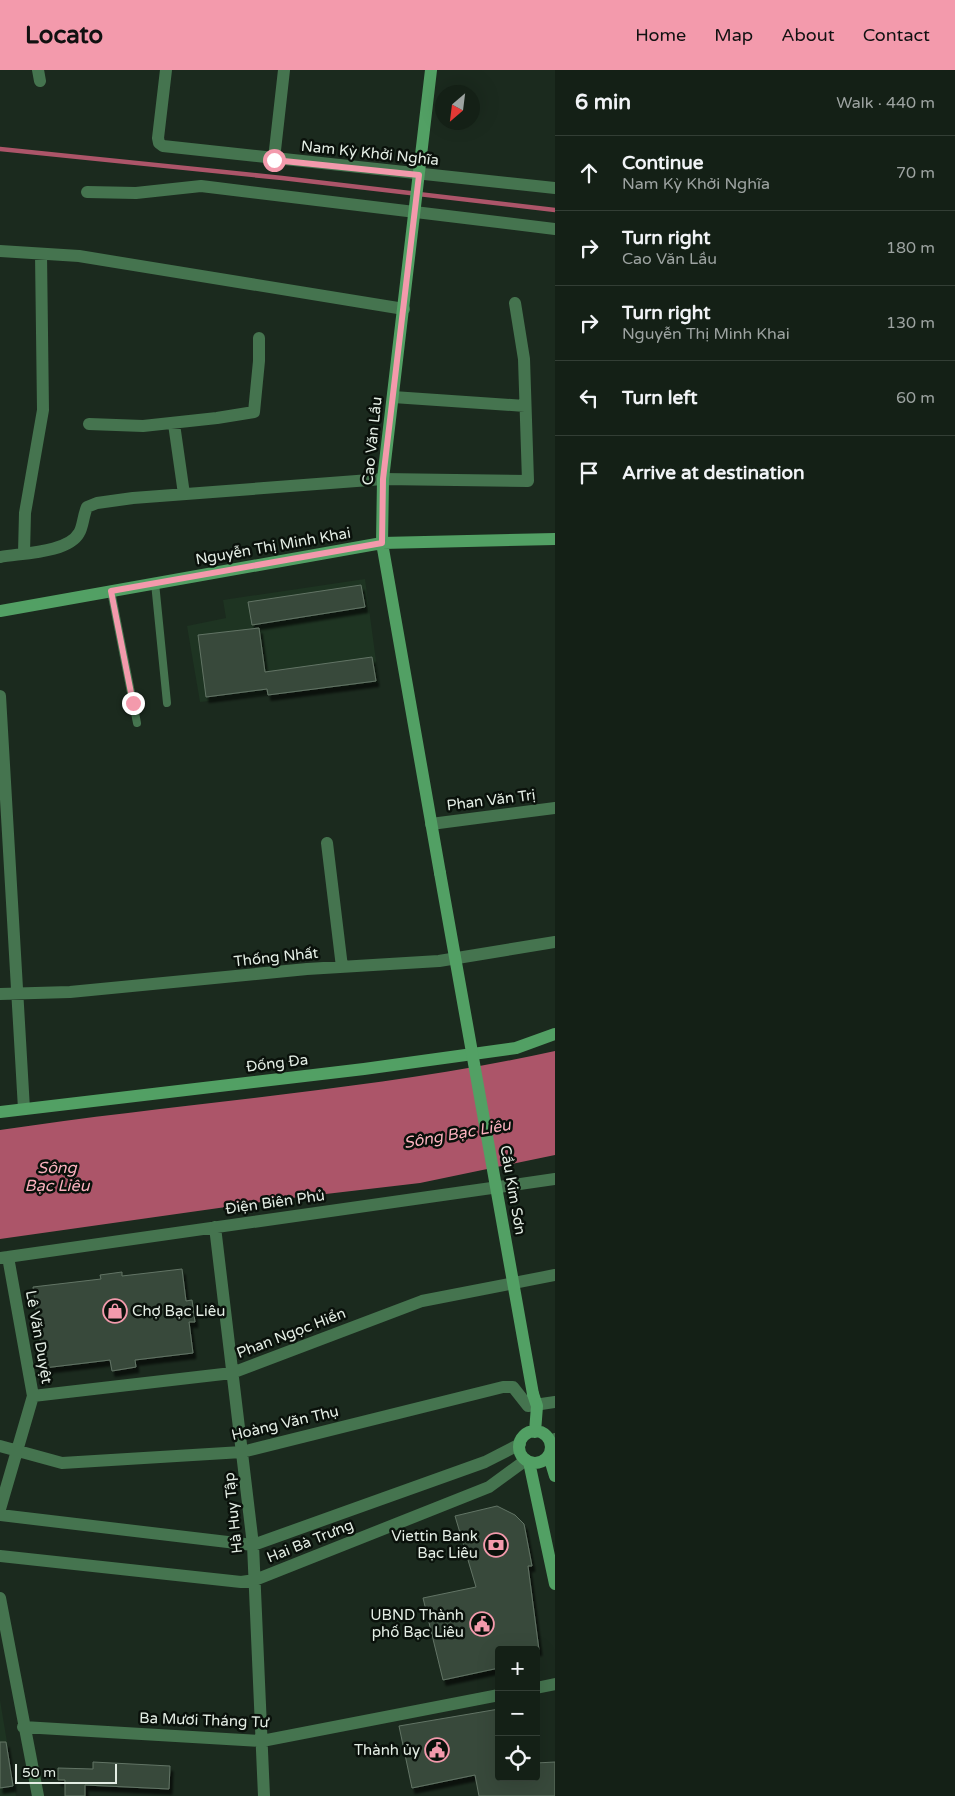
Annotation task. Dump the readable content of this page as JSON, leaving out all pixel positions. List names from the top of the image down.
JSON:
{
  "streets": {
    "main road": [
      "Cao Văn Lầu",
      "Nguyễn Thị Minh Khai",
      "Đống Đa",
      "Cầu Kim Sơn"
    ],
    "street": [
      "Nam Kỳ Khởi Nghĩa",
      "Phan Văn Trị",
      "Thống Nhất",
      "Điện Biên Phủ",
      "Phan Ngọc Hiển",
      "Lê Văn Duyệt",
      "Hoàng Văn Thụ",
      "Hà Huy Tập",
      "Hai Bà Trưng",
      "Ba Mươi Tháng Tư"
    ]
  },
  "crossings": [
    ["Nam Kỳ Khởi Nghĩa", "Cao Văn Lầu"],
    ["Cao Văn Lầu", "Nguyễn Thị Minh Khai"],
    ["Cao Văn Lầu", "Phan Văn Trị"],
    ["Cao Văn Lầu", "Cầu Kim Sơn"],
    ["Cầu Kim Sơn", "Hoàng Văn Thụ"],
    ["Cầu Kim Sơn", "Hai Bà Trưng"],
    ["Điện Biên Phủ", "Lê Văn Duyệt"],
    ["Điện Biên Phủ", "Hà Huy Tập"],
    ["Phan Ngọc Hiển", "Lê Văn Duyệt"],
    ["Phan Ngọc Hiển", "Hà Huy Tập"],
    ["Lê Văn Duyệt", "Hoàng Văn Thụ"],
    ["Hoàng Văn Thụ", "Hà Huy Tập"],
    ["Hà Huy Tập", "Hai Bà Trưng"],
    ["Hà Huy Tập", "Ba Mươi Tháng Tư"]
  ],
  "water": ["Sông Bạc Liêu"],
  "places": {
    "shop": ["Chợ Bạc Liêu"],
    "bank": ["Viettin Bank Bạc Liêu"],
    "public building": ["UBND Thành phố Bạc Liêu", "Thành ủy"]
  },
  "scale_bar": "50 m",
  "north": "bottom left",
  "page": {
    "header": "Locato",
    "nav": [
      "Home",
      "Map",
      "About",
      "Contact"
    ],
    "heading": ["6 min", "Walk · 440 m"],
    "list": [
      ["Continue", "Nam Kỳ Khởi Nghĩa", "70 m"],
      ["Turn right", "Cao Văn Lầu", "180 m"],
      ["Turn right", "Nguyễn Thị Minh Khai", "130 m"],
      ["Turn left", "60 m"],
      "Arrive at destination"
    ],
    "map_buttons": ["+", "−"],
    "scale": "50 m"
  }
}
